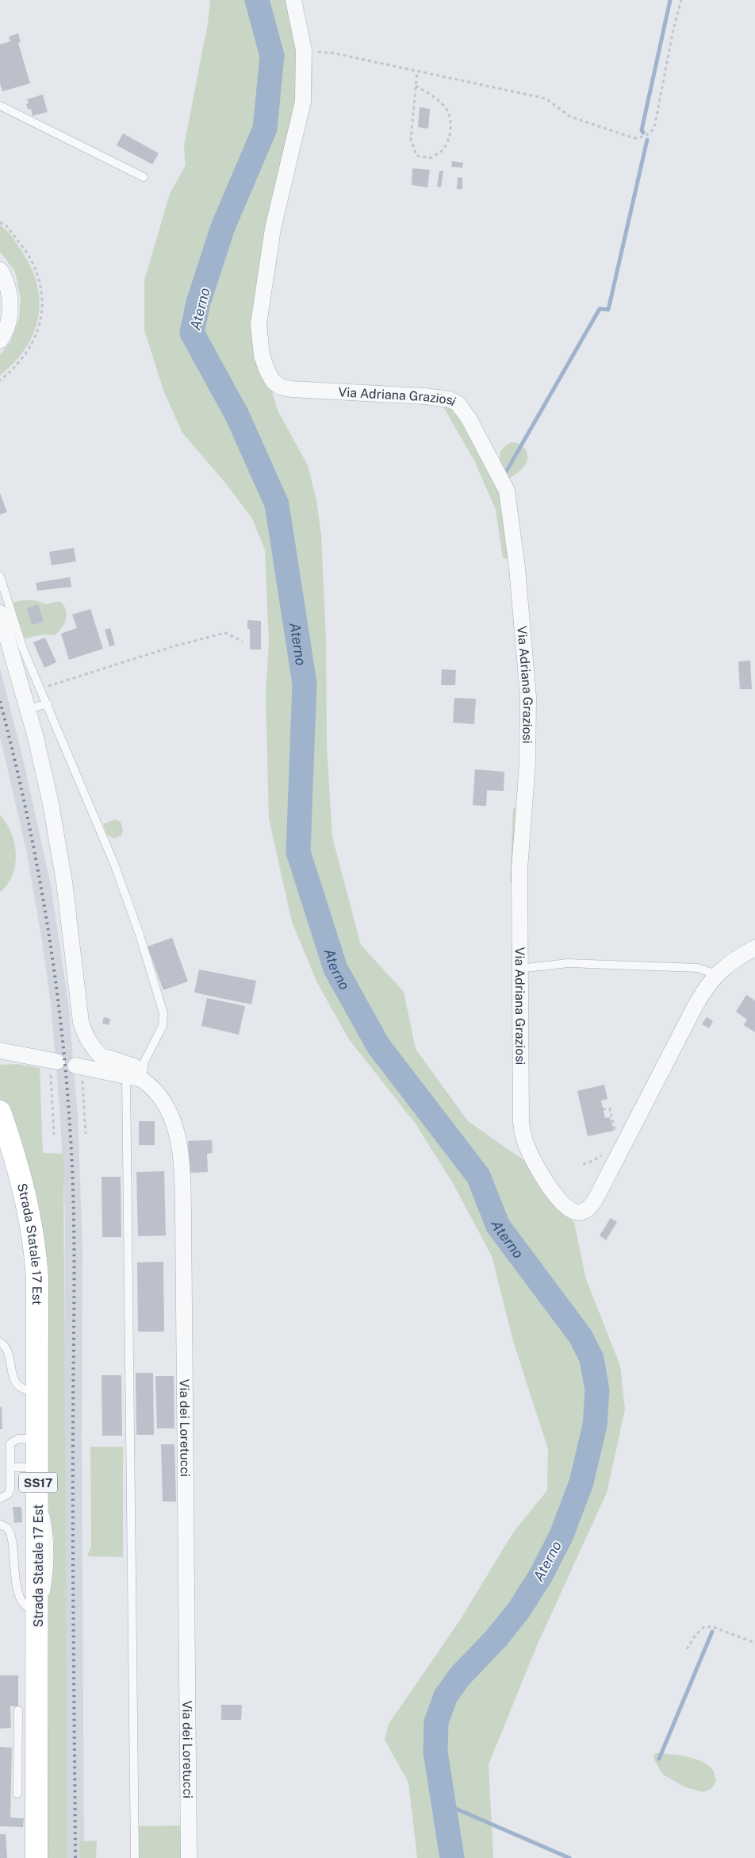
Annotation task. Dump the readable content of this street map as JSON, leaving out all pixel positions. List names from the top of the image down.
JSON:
{
  "streets": {
    "main road": ["Strada Statale 17 Est", "SS17"],
    "street": ["Via Adriana Graziosi", "Via dei Loretucci"]
  },
  "water": ["Aterno"]
}
